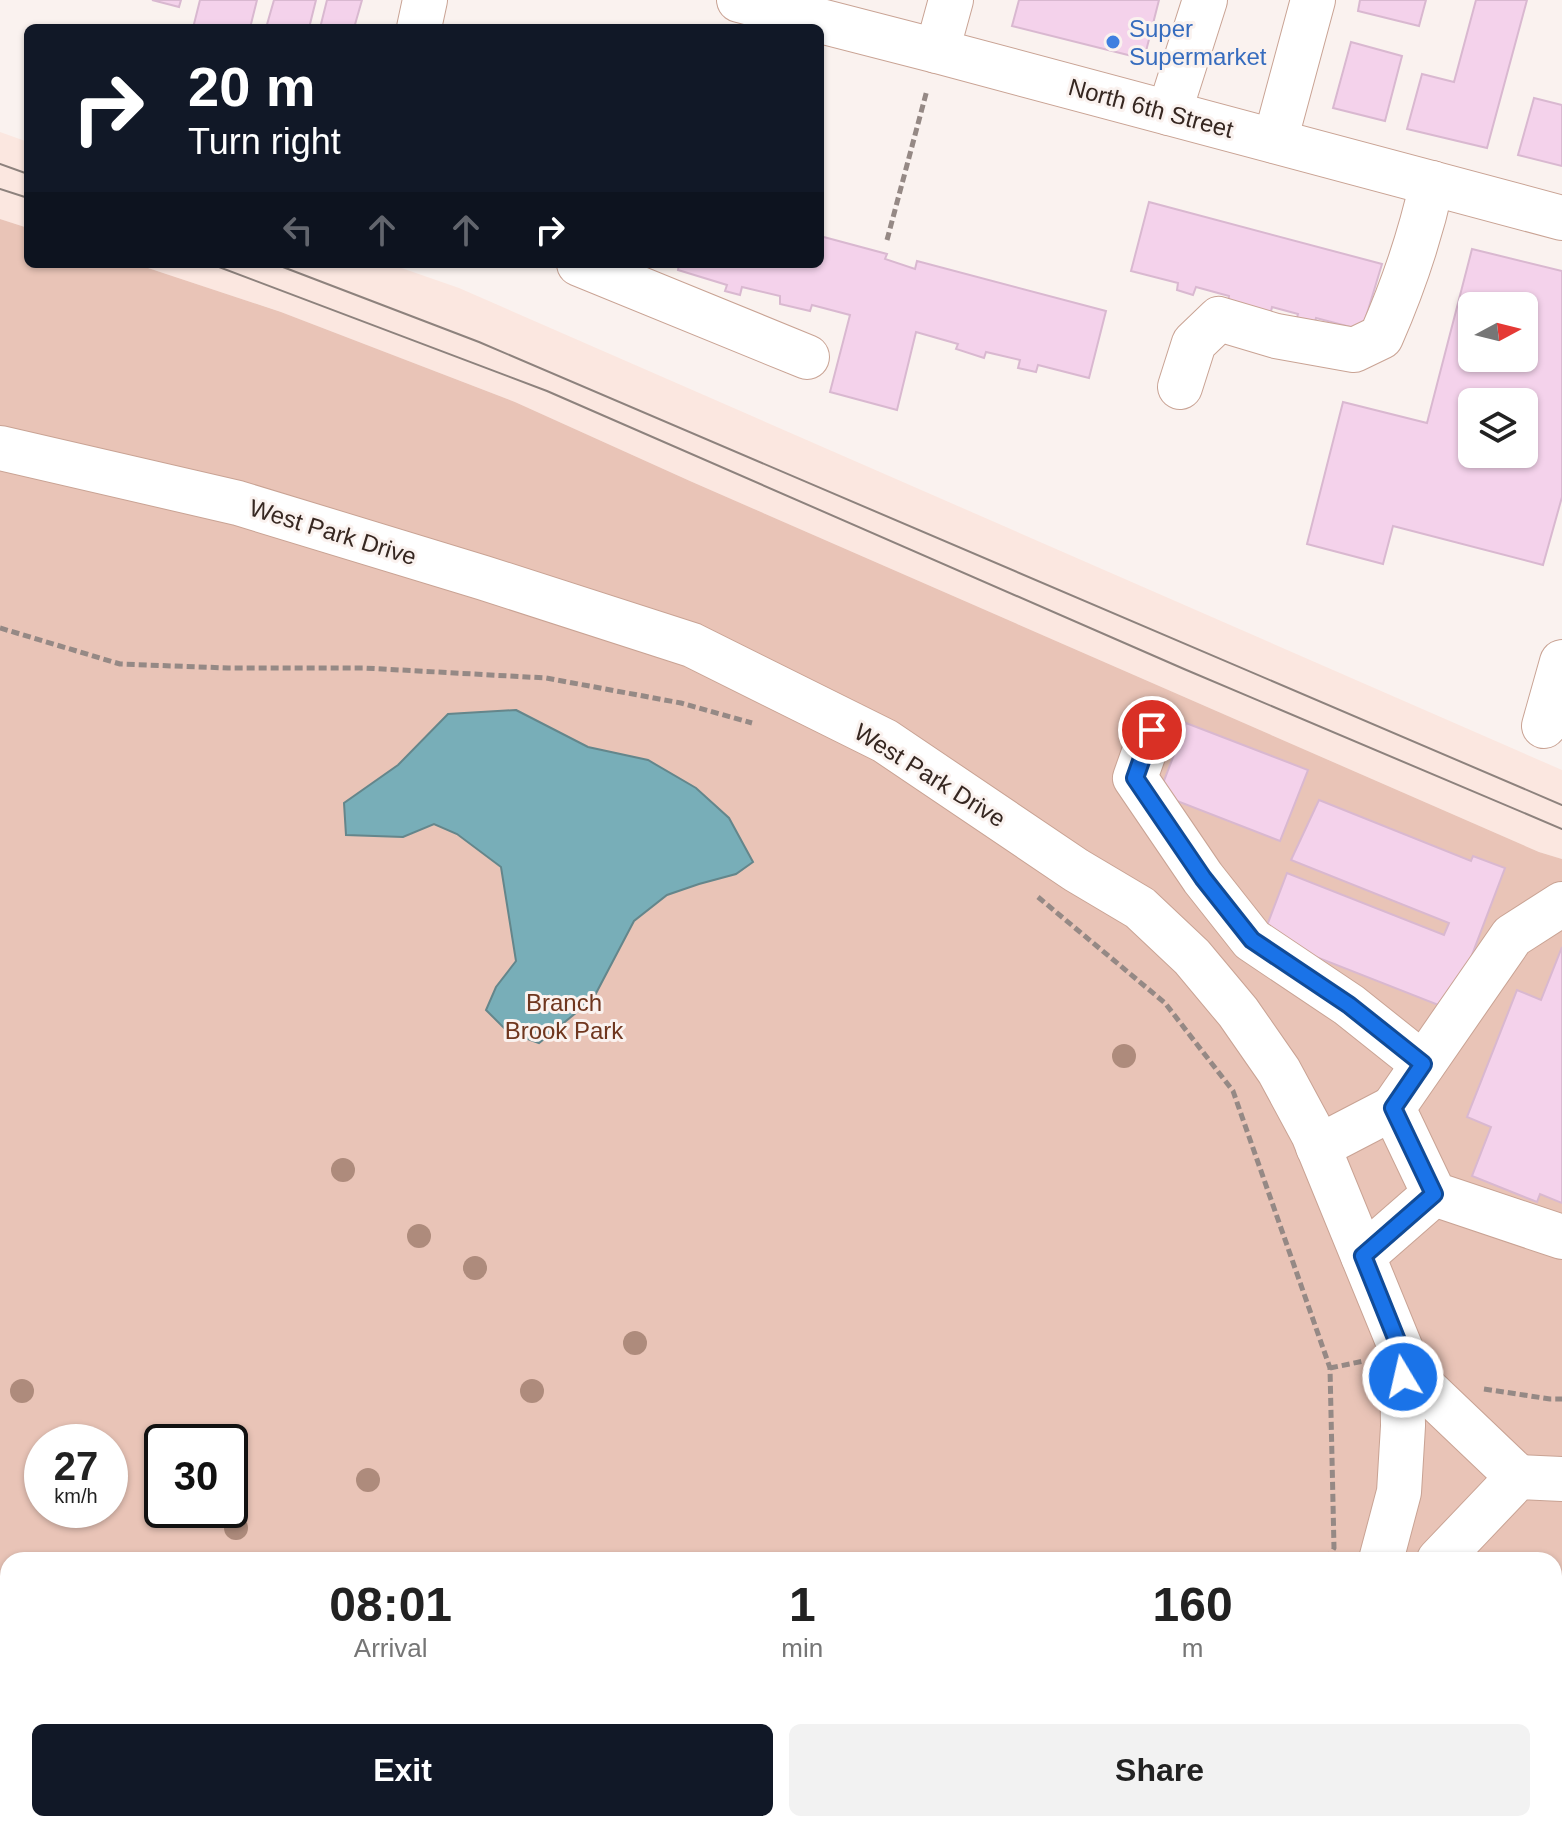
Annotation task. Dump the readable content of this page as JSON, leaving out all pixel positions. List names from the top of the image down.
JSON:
{
  "streets": {
    "street": ["North 6th Street", "West Park Drive"]
  },
  "parks": ["Branch Brook Park"],
  "places": ["Super Supermarket"],
  "north": "right",
  "page": {
    "turn": ["20 m", "Turn right"],
    "speed": "27 km/h",
    "limit": "30",
    "eta": [
      "08:01",
      "Arrival",
      "1",
      "min",
      "160",
      "m"
    ],
    "buttons": ["Exit", "Share"]
  }
}
